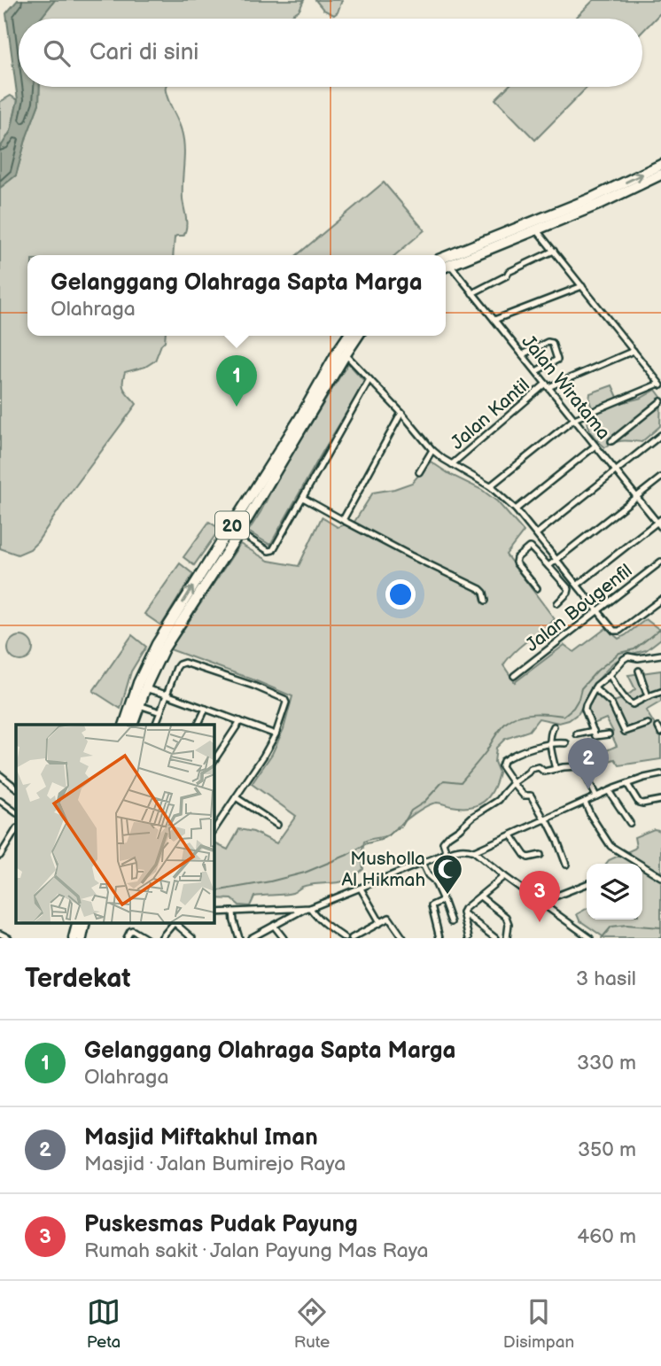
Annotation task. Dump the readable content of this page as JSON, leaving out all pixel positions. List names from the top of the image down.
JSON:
{
  "streets": {
    "highway": ["20"],
    "street": ["Jalan Wiratama", "Jalan Kantil", "Jalan Bougenfil"]
  },
  "crossings": [
    ["Jalan Wiratama", "Jalan Kantil"]
  ],
  "places": {
    "mosque": ["Musholla Al Hikmah"]
  },
  "page": {
    "search": "Cari di sini",
    "popup": ["Gelanggang Olahraga Sapta Marga", "Olahraga"],
    "pins": ["1", "2", "3"],
    "heading": ["Terdekat", "3 hasil"],
    "list": [
      {
        "mark": "1",
        "name": "Gelanggang Olahraga Sapta Marga",
        "note": "Olahraga",
        "value": "330 m"
      },
      {
        "mark": "2",
        "name": "Masjid Miftakhul Iman",
        "note": "Masjid · Jalan Bumirejo Raya",
        "value": "350 m"
      },
      {
        "mark": "3",
        "name": "Puskesmas Pudak Payung",
        "note": "Rumah sakit · Jalan Payung Mas Raya",
        "value": "460 m"
      }
    ],
    "nav": ["Peta", "Rute", "Disimpan"]
  }
}
